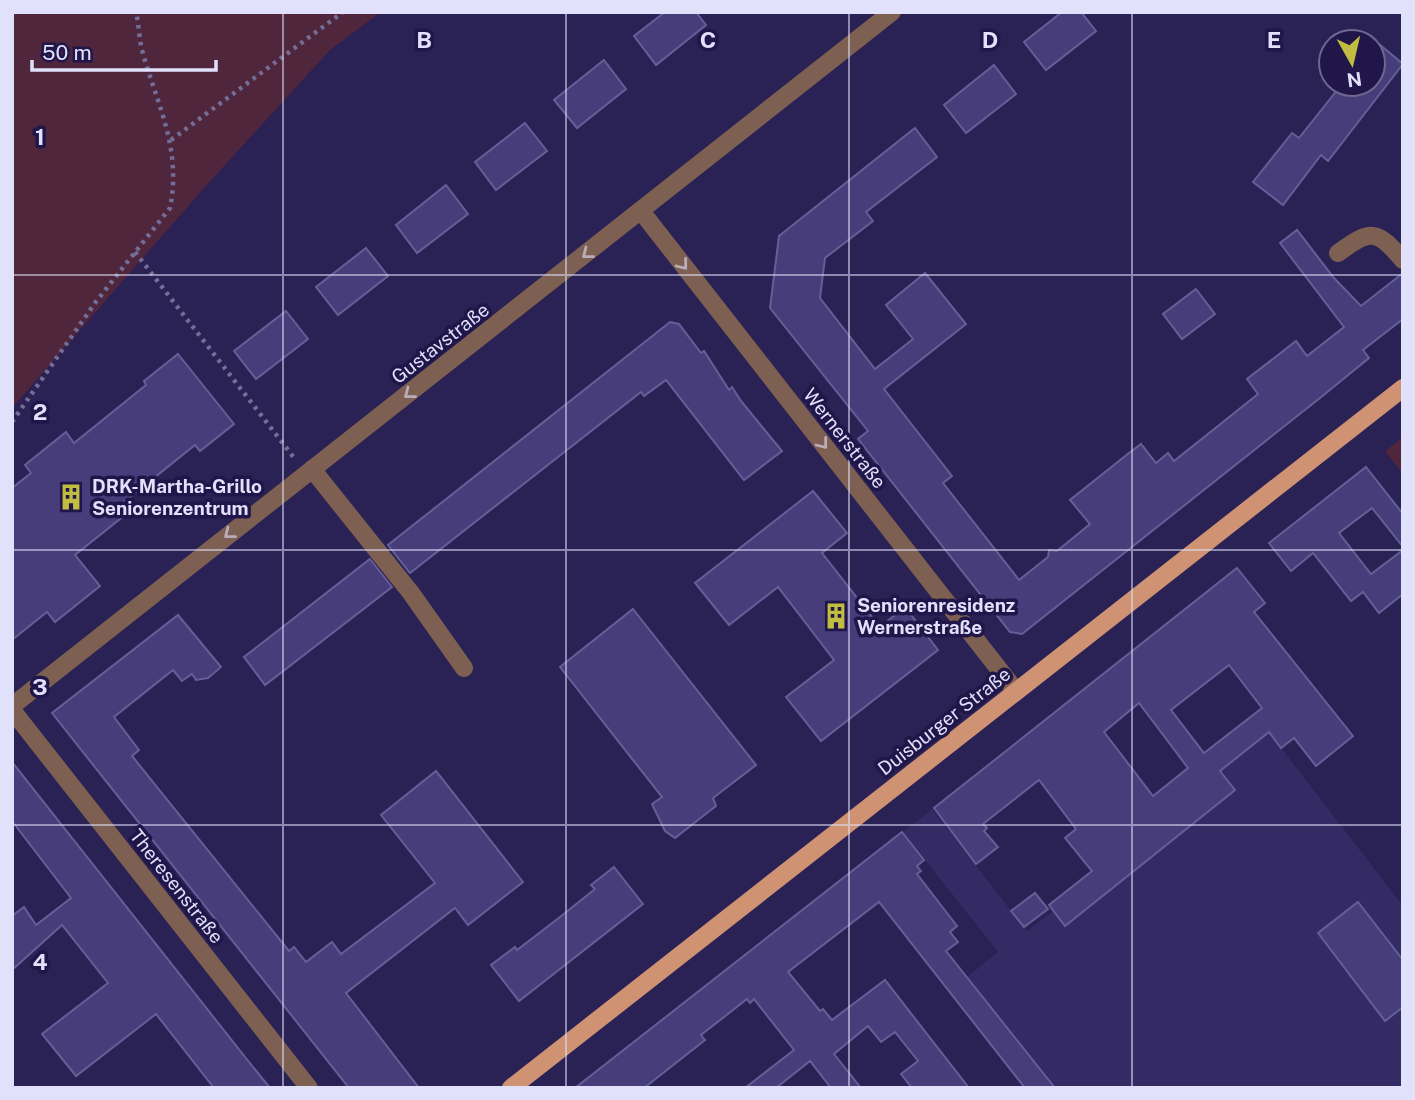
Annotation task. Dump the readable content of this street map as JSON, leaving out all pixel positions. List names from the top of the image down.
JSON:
{
  "streets": {
    "main road": ["Duisburger Straße"],
    "street": ["Gustavstraße", "Wernerstraße", "Theresenstraße"]
  },
  "crossings": [
    ["Gustavstraße", "Wernerstraße"],
    ["Gustavstraße", "Theresenstraße"],
    ["Wernerstraße", "Duisburger Straße"]
  ],
  "one_way": ["Gustavstraße", "Wernerstraße"],
  "places": {
    "building": ["DRK-Martha-Grillo Seniorenzentrum", "Seniorenresidenz Wernerstraße"]
  },
  "scale_bar": "50 m",
  "north": "bottom",
  "grid": {
    "columns": [
      "B",
      "C",
      "D",
      "E"
    ],
    "rows": [
      "1",
      "2",
      "3",
      "4"
    ]
  }
}
